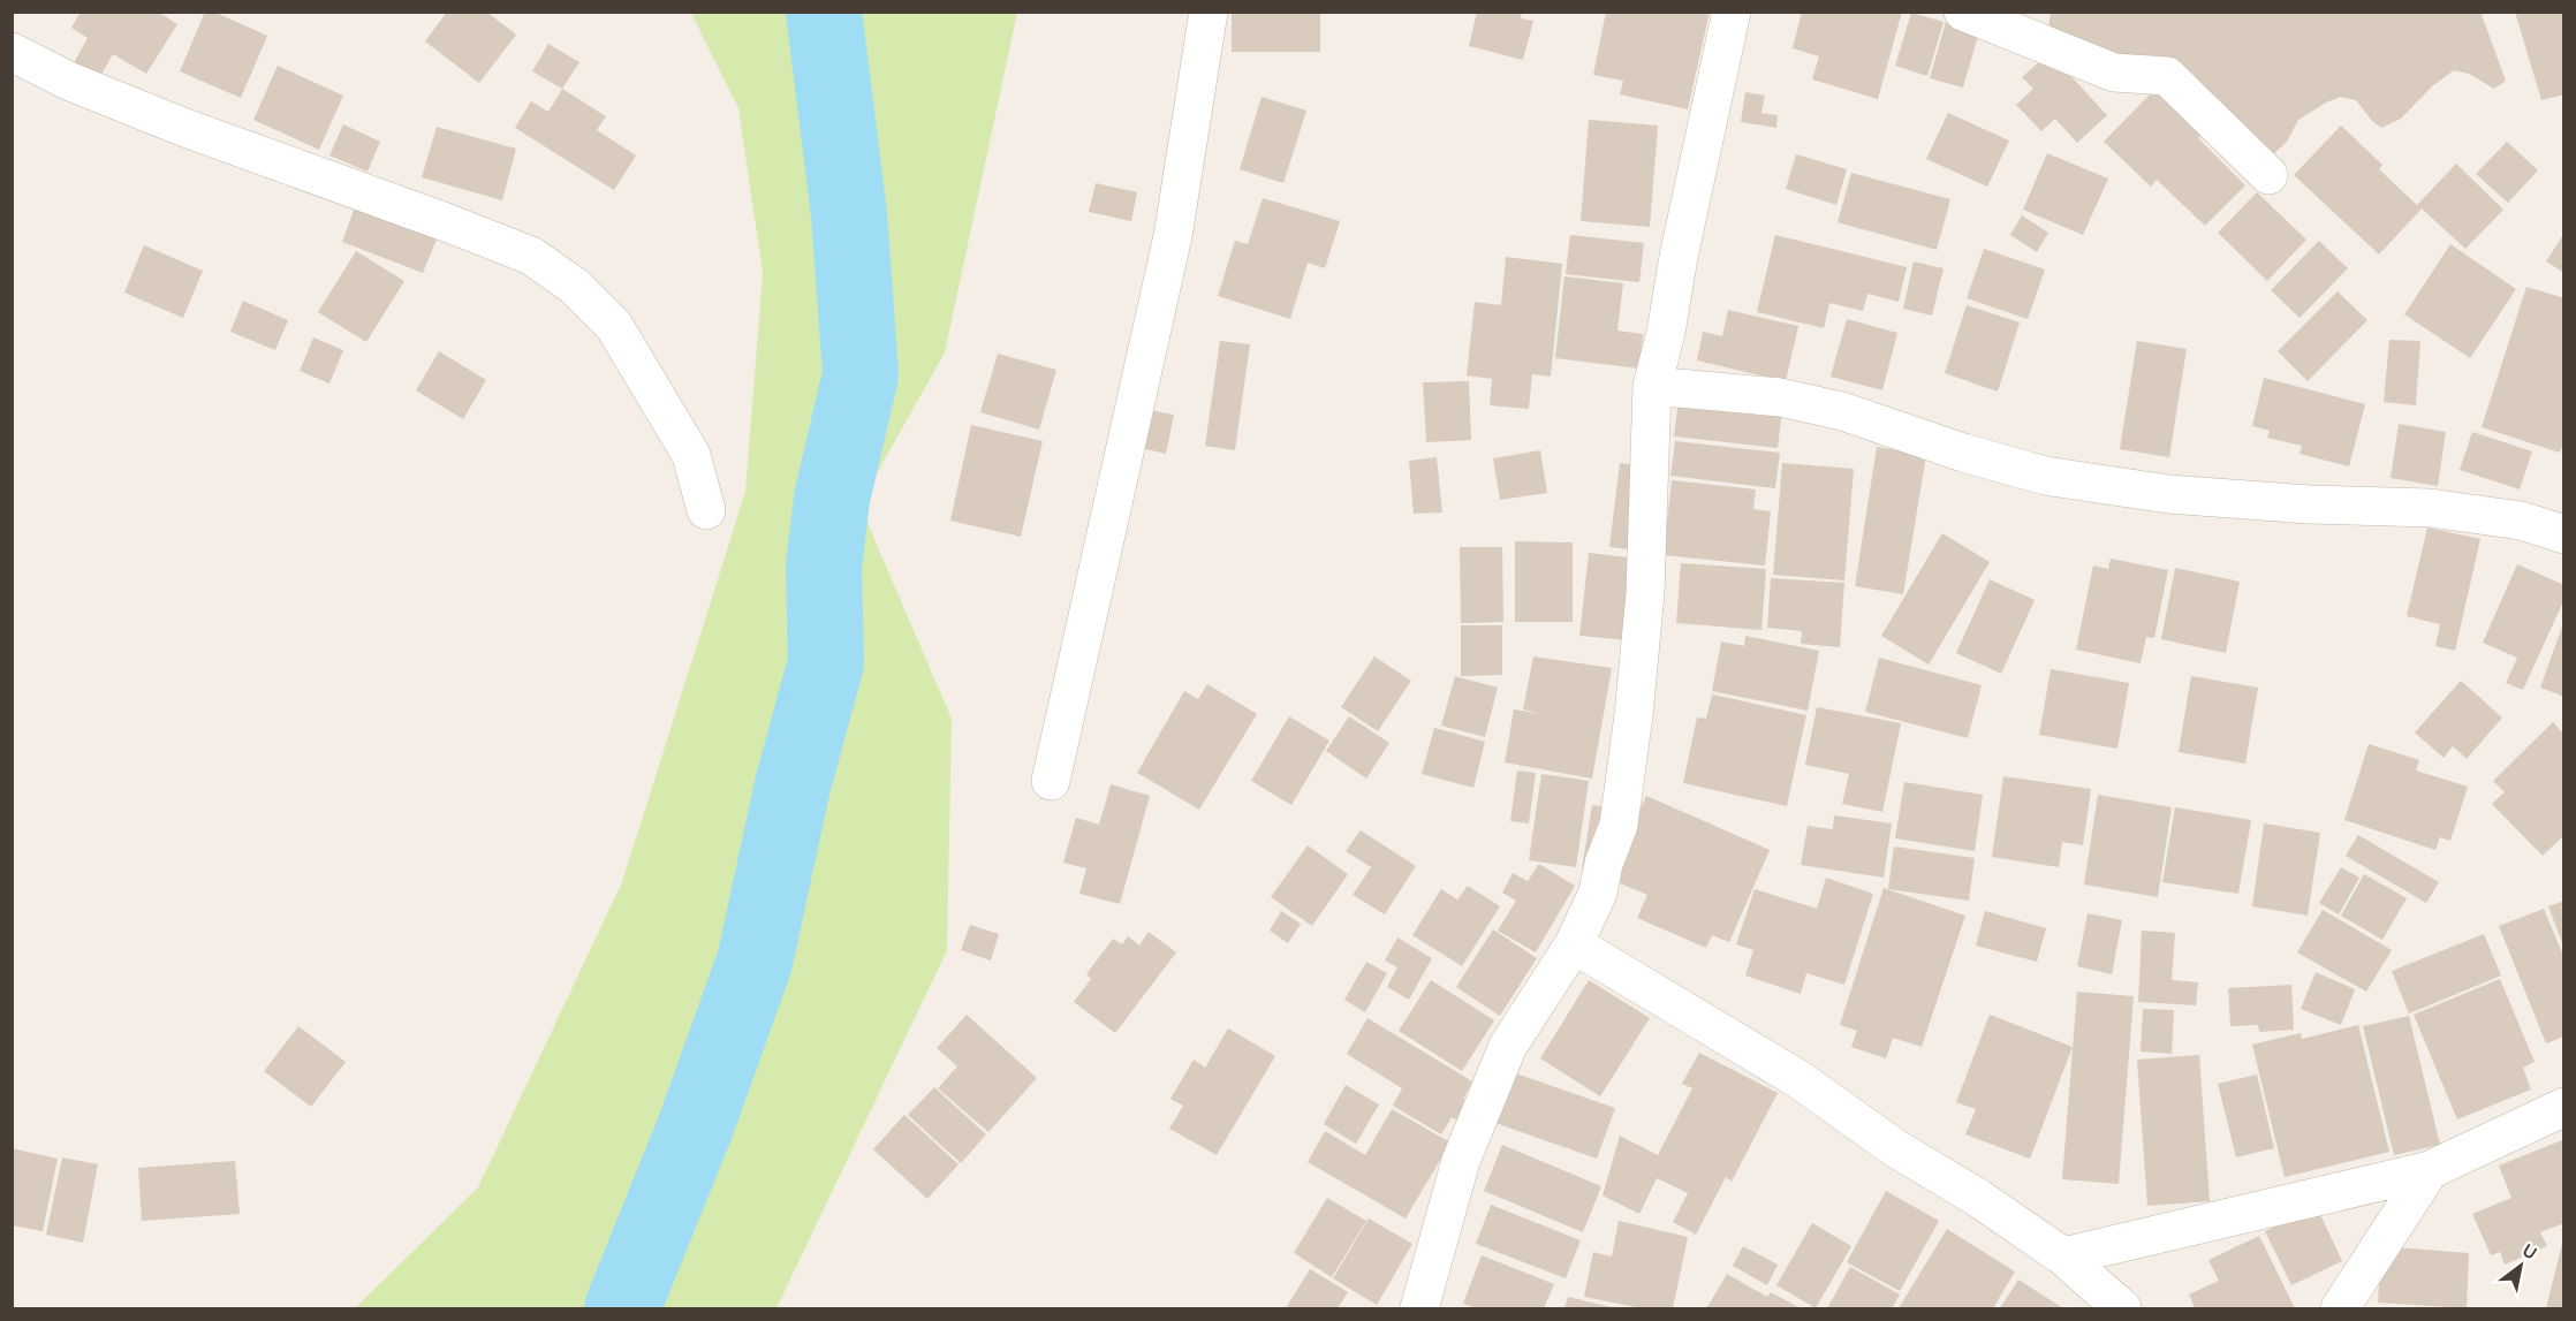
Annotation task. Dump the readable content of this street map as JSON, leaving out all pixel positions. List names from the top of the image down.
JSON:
{
  "north": "top right"
}
